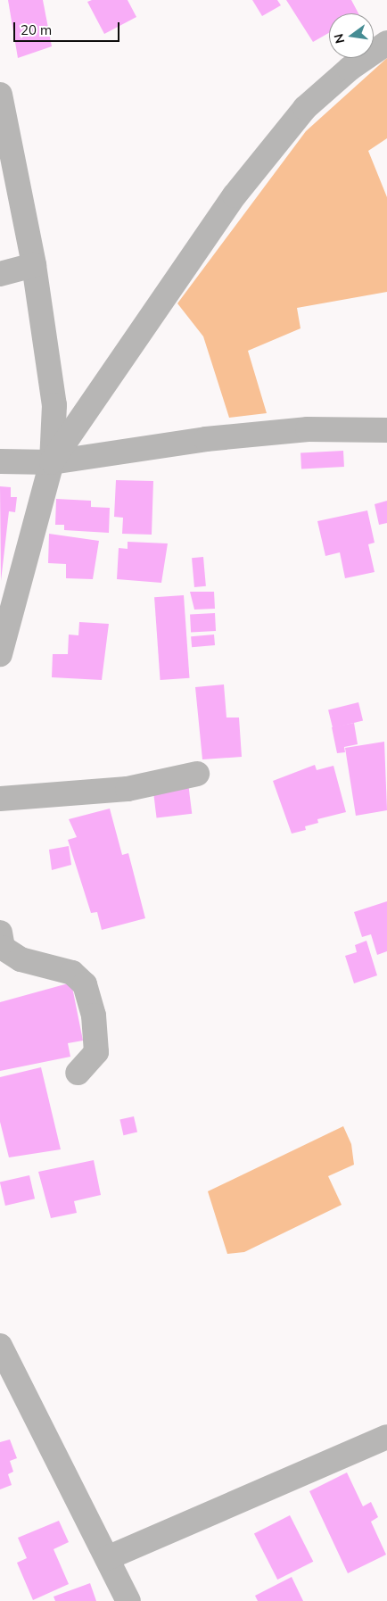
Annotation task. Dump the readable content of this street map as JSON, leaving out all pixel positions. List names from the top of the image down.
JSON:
{
  "scale_bar": "20 m",
  "north": "left"
}
